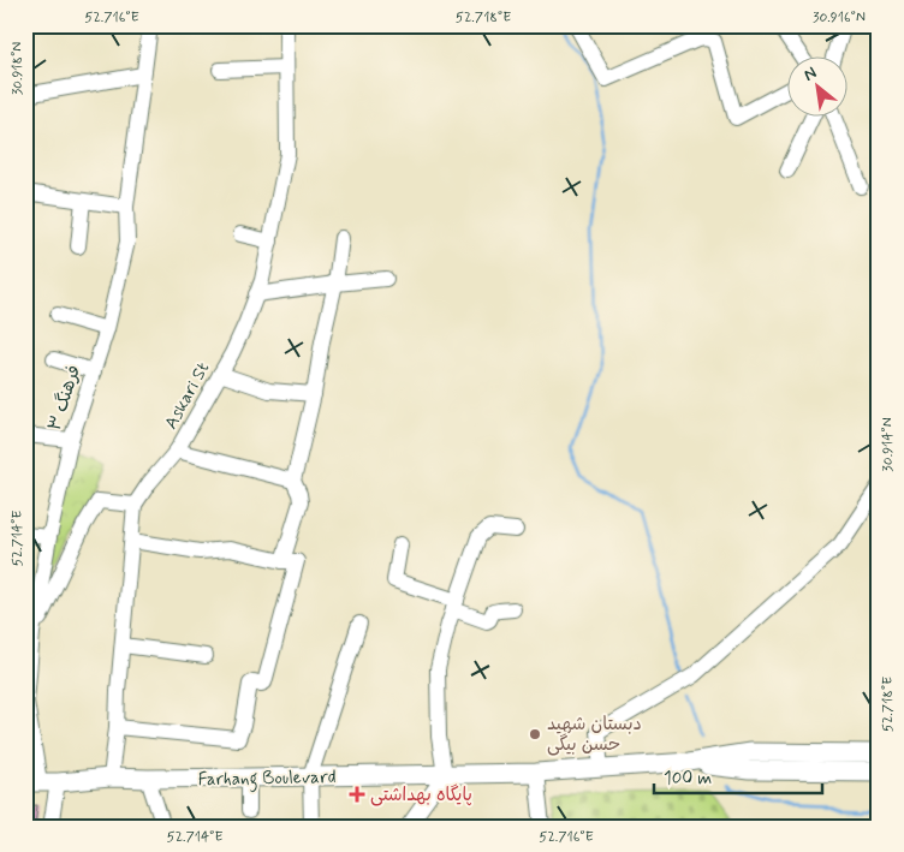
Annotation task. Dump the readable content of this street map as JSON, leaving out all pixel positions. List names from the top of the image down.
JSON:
{
  "streets": {
    "main road": ["Farhang Boulevard"],
    "street": ["Askari St", "فرهنگ ۳"]
  },
  "crossings": [
    ["فرهنگ ۳", "Farhang Boulevard"]
  ],
  "places": {
    "other": ["دبستان شهید حسن بیگی"],
    "health": ["پایگاه بهداشتی"]
  },
  "scale_bar": "100 m",
  "north": "top left",
  "coordinates": [
    "52.716°E",
    "52.718°E",
    "30.916°N",
    "30.918°N",
    "30.914°N",
    "52.714°E"
  ]
}
